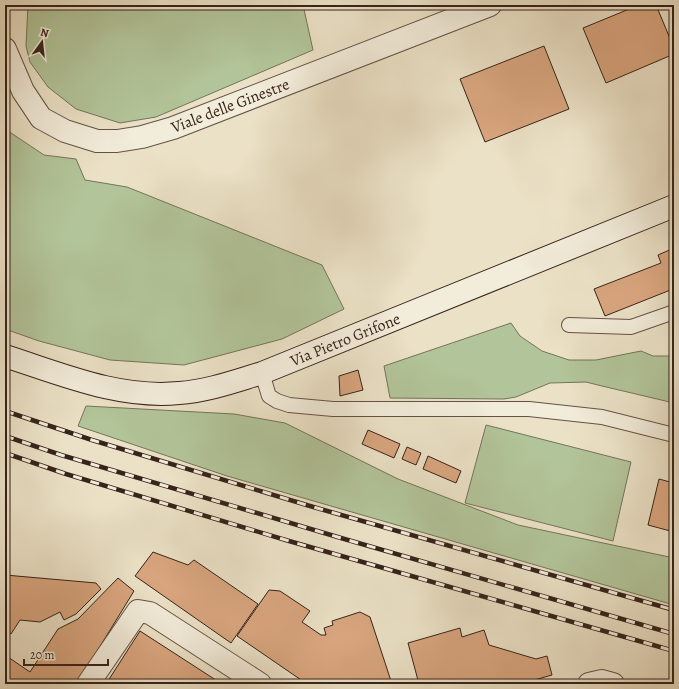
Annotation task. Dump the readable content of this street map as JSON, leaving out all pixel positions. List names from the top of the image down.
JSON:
{
  "streets": {
    "street": ["Viale delle Ginestre", "Via Pietro Grifone"]
  },
  "scale_bar": "20 m",
  "north": "top"
}
